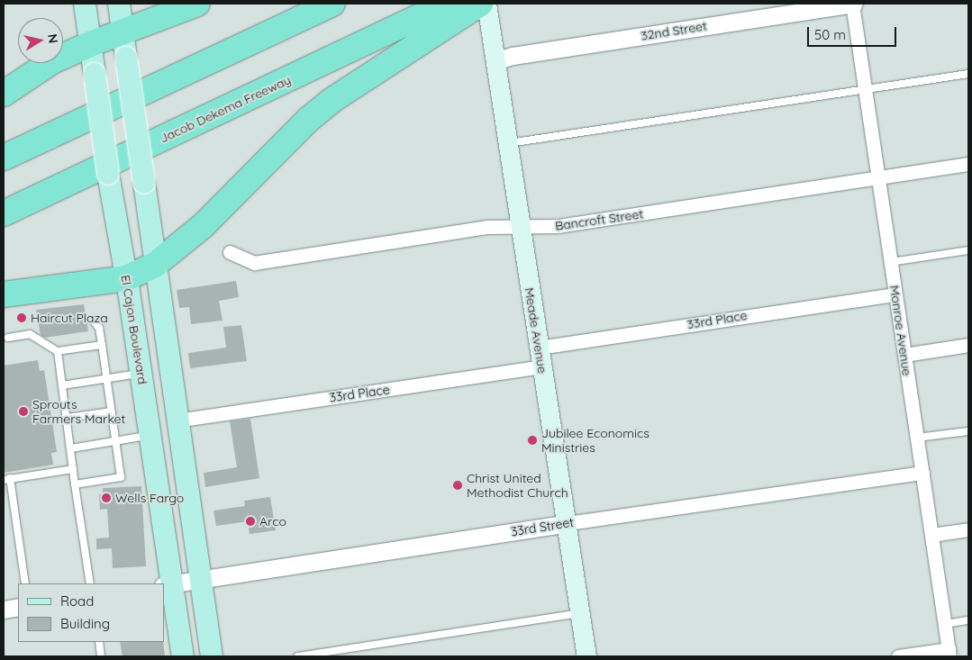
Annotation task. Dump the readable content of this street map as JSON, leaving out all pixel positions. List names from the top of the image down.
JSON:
{
  "streets": {
    "highway": ["Jacob Dekema Freeway"],
    "main road": ["El Cajon Boulevard", "Meade Avenue"],
    "street": [
      "32nd Street",
      "Bancroft Street",
      "33rd Place",
      "Monroe Avenue",
      "33rd Street"
    ]
  },
  "crossings": [
    ["32nd Street", "Meade Avenue"],
    ["32nd Street", "Monroe Avenue"],
    ["Bancroft Street", "Meade Avenue"],
    ["Bancroft Street", "Monroe Avenue"],
    ["33rd Place", "Meade Avenue"],
    ["33rd Place", "Monroe Avenue"],
    ["El Cajon Boulevard", "33rd Street"],
    ["Meade Avenue", "33rd Street"],
    ["Monroe Avenue", "33rd Street"]
  ],
  "places": [
    "Haircut Plaza",
    "Sprouts Farmers Market",
    "Jubilee Economics Ministries",
    "Christ United Methodist Church",
    "Wells Fargo",
    "Arco"
  ],
  "legend": ["Road", "Building"],
  "scale_bar": "50 m",
  "north": "right"
}
